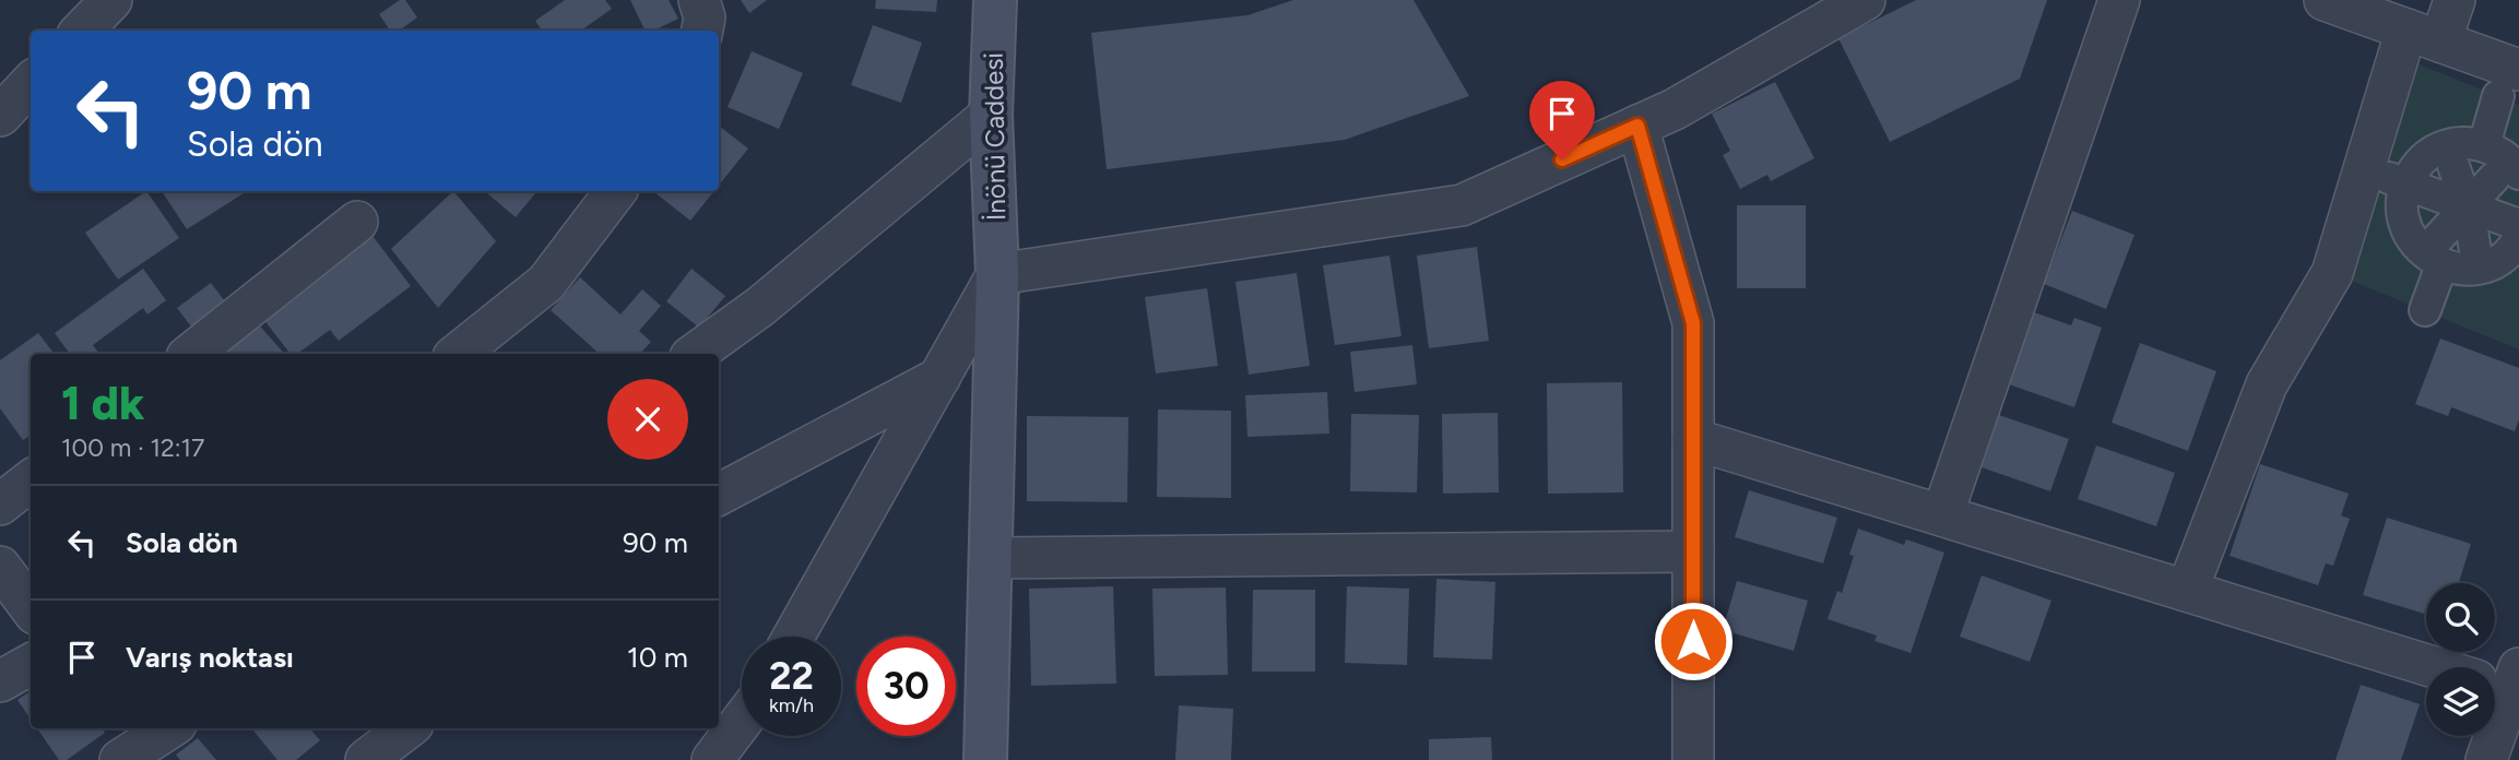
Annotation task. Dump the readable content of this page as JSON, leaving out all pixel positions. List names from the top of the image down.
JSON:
{
  "streets": {
    "main road": ["İnönü Caddesi"]
  },
  "page": {
    "turn": ["90 m", "Sola dön"],
    "heading": ["1 dk", "100 m · 12:17"],
    "list": [
      {
        "name": "Sola dön",
        "value": "90 m"
      },
      {
        "name": "Varış noktası",
        "value": "10 m"
      }
    ],
    "speed": "22 km/h",
    "limit": "30"
  }
}
